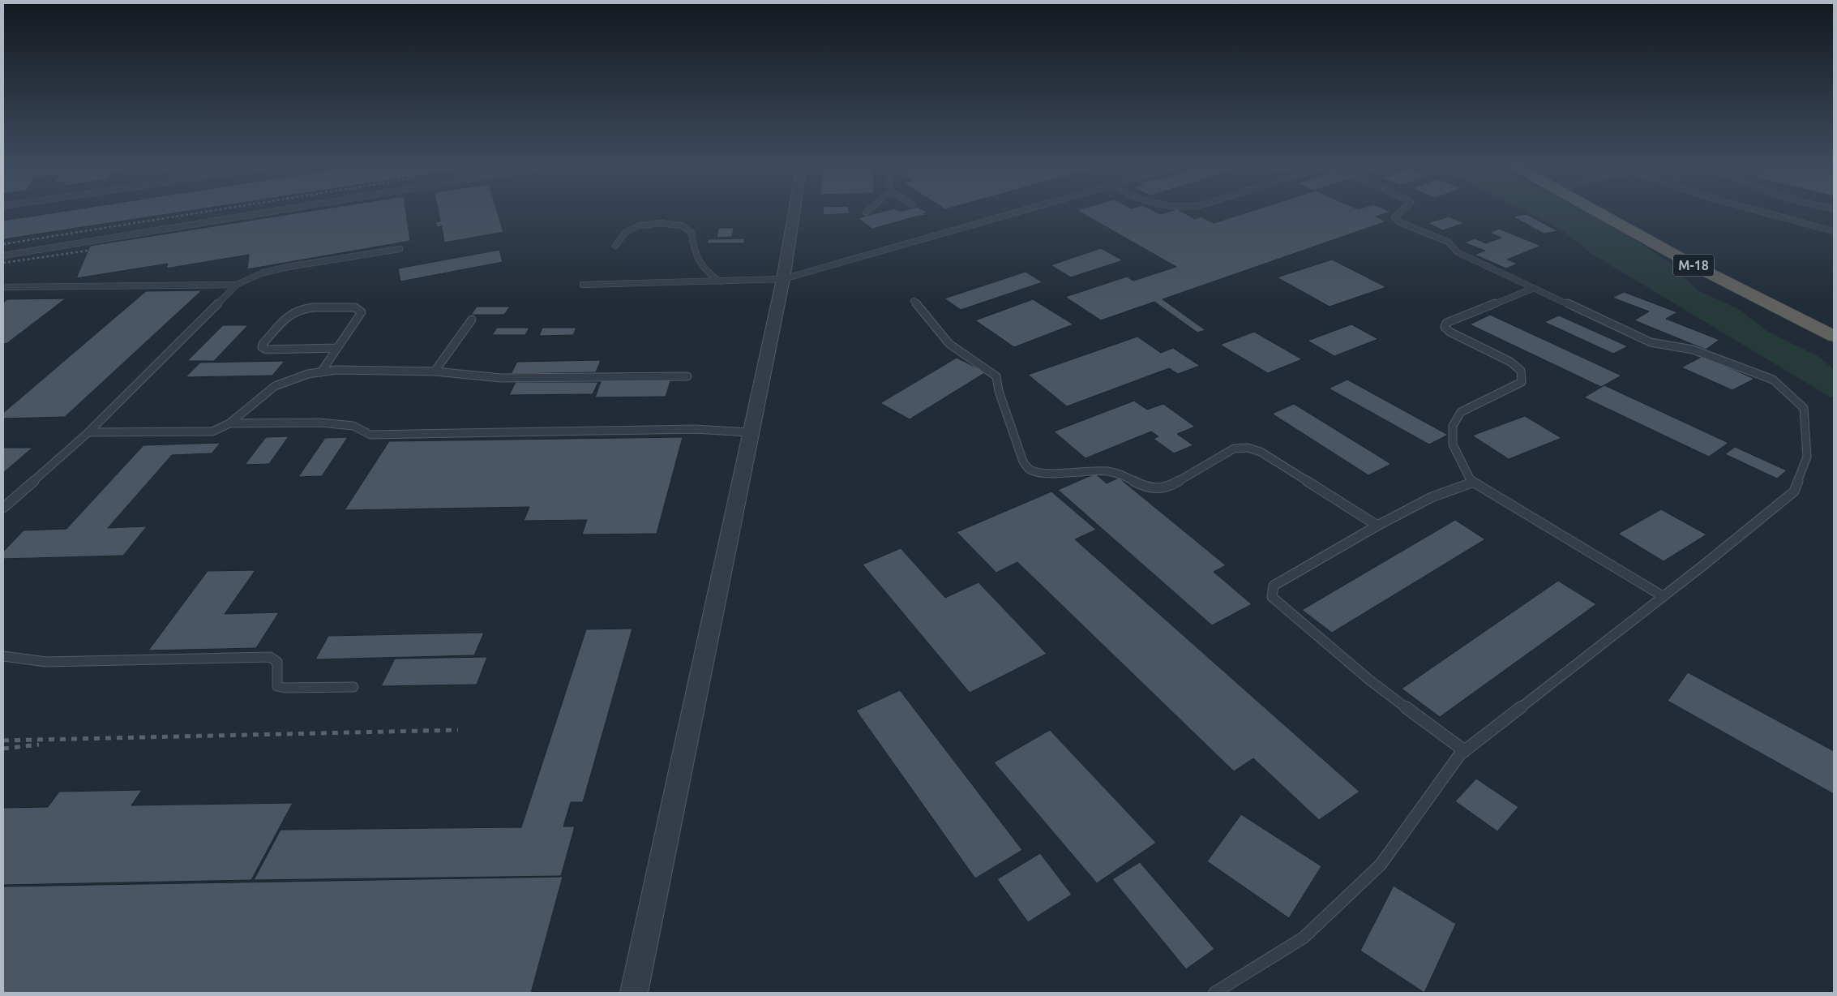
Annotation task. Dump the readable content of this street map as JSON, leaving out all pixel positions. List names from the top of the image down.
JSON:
{
  "streets": {
    "highway": ["М-18"]
  }
}
